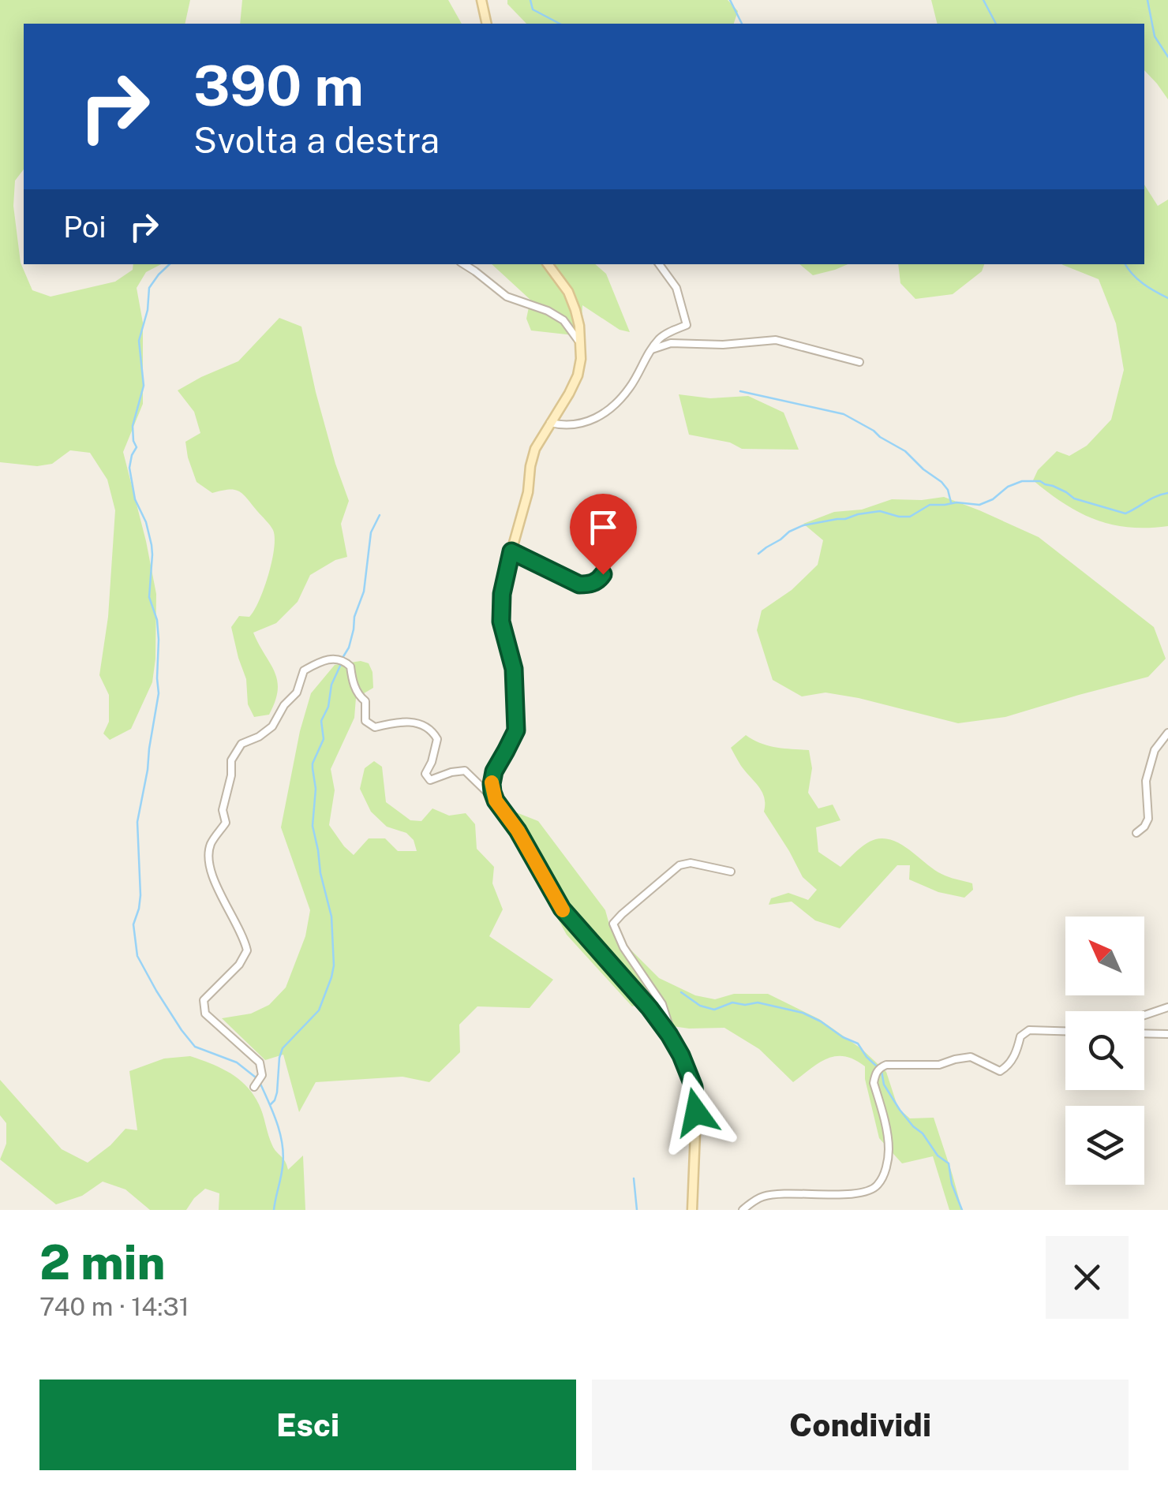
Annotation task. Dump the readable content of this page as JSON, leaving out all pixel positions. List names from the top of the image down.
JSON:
{
  "north": "top left",
  "page": {
    "turn": ["390 m", "Svolta a destra"],
    "then": "Poi",
    "heading": ["2 min", "740 m · 14:31"],
    "buttons": ["Esci", "Condividi"]
  }
}
